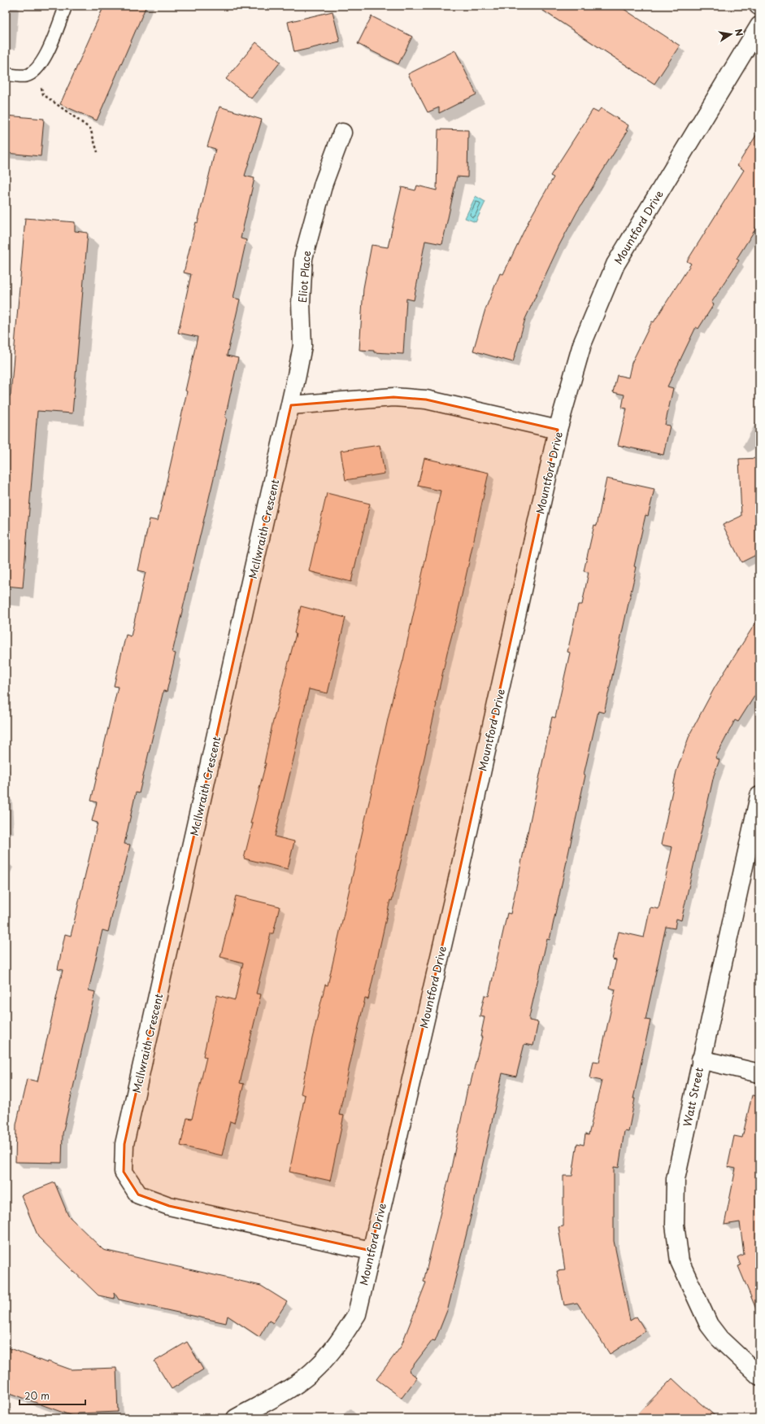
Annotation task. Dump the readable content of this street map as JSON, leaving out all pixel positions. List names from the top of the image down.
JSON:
{
  "streets": {
    "street": [
      "Mountford Drive",
      "Eliot Place",
      "McIlwraith Crescent",
      "Watt Street"
    ]
  },
  "crossings": [
    ["Mountford Drive", "McIlwraith Crescent"],
    ["Eliot Place", "McIlwraith Crescent"]
  ],
  "scale_bar": "20 m",
  "north": "right"
}
